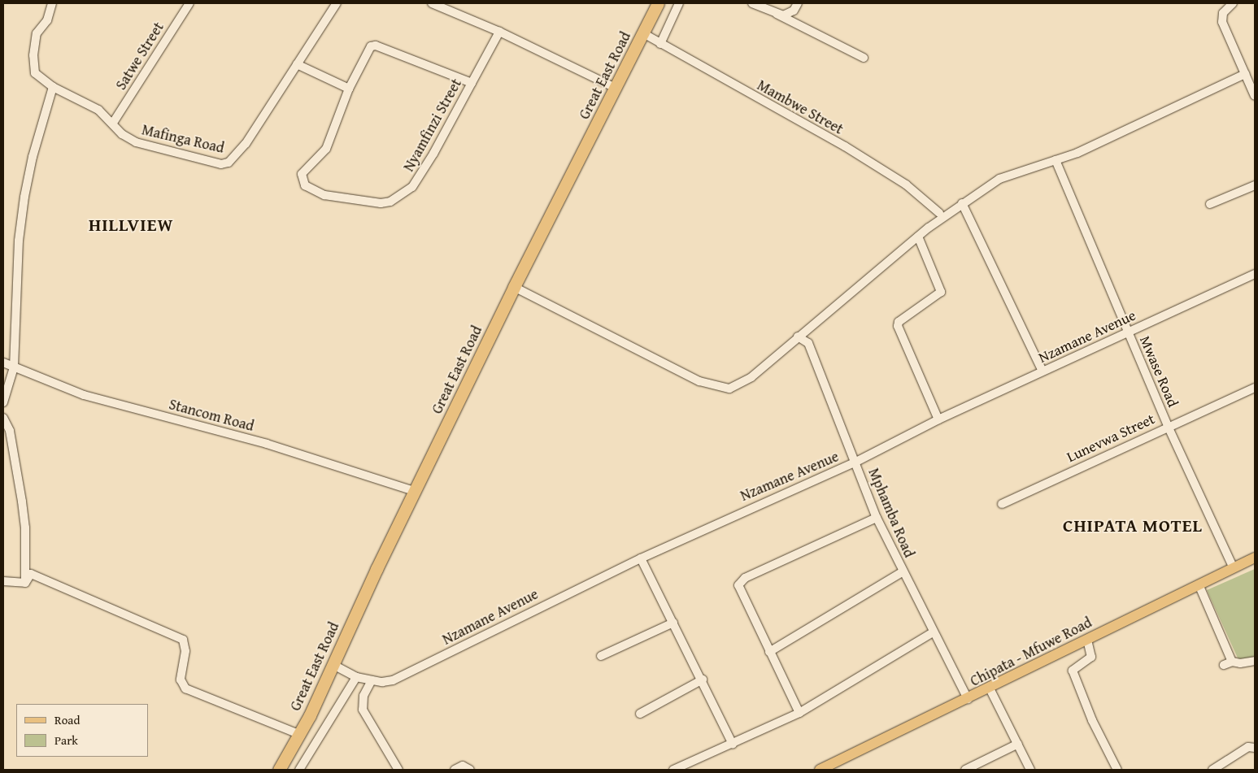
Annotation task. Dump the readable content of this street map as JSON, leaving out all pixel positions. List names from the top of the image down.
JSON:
{
  "streets": {
    "highway": ["Great East Road"],
    "main road": ["Chipata - Mfuwe Road"],
    "street": [
      "Satwe Street",
      "Mambwe Street",
      "Nyamfinzi Street",
      "Mafinga Road",
      "Nzamane Avenue",
      "Mwase Road",
      "Stancom Road",
      "Lunevwa Street",
      "Mphamba Road"
    ]
  },
  "crossings": [
    ["Satwe Street", "Mafinga Road"],
    ["Great East Road", "Mambwe Street"],
    ["Great East Road", "Nzamane Avenue"],
    ["Great East Road", "Stancom Road"],
    ["Nzamane Avenue", "Mwase Road"],
    ["Nzamane Avenue", "Mphamba Road"],
    ["Mwase Road", "Lunevwa Street"],
    ["Mwase Road", "Chipata - Mfuwe Road"],
    ["Mphamba Road", "Chipata - Mfuwe Road"]
  ],
  "districts": ["HILLVIEW", "CHIPATA MOTEL"],
  "legend": ["Road", "Park"]
}
